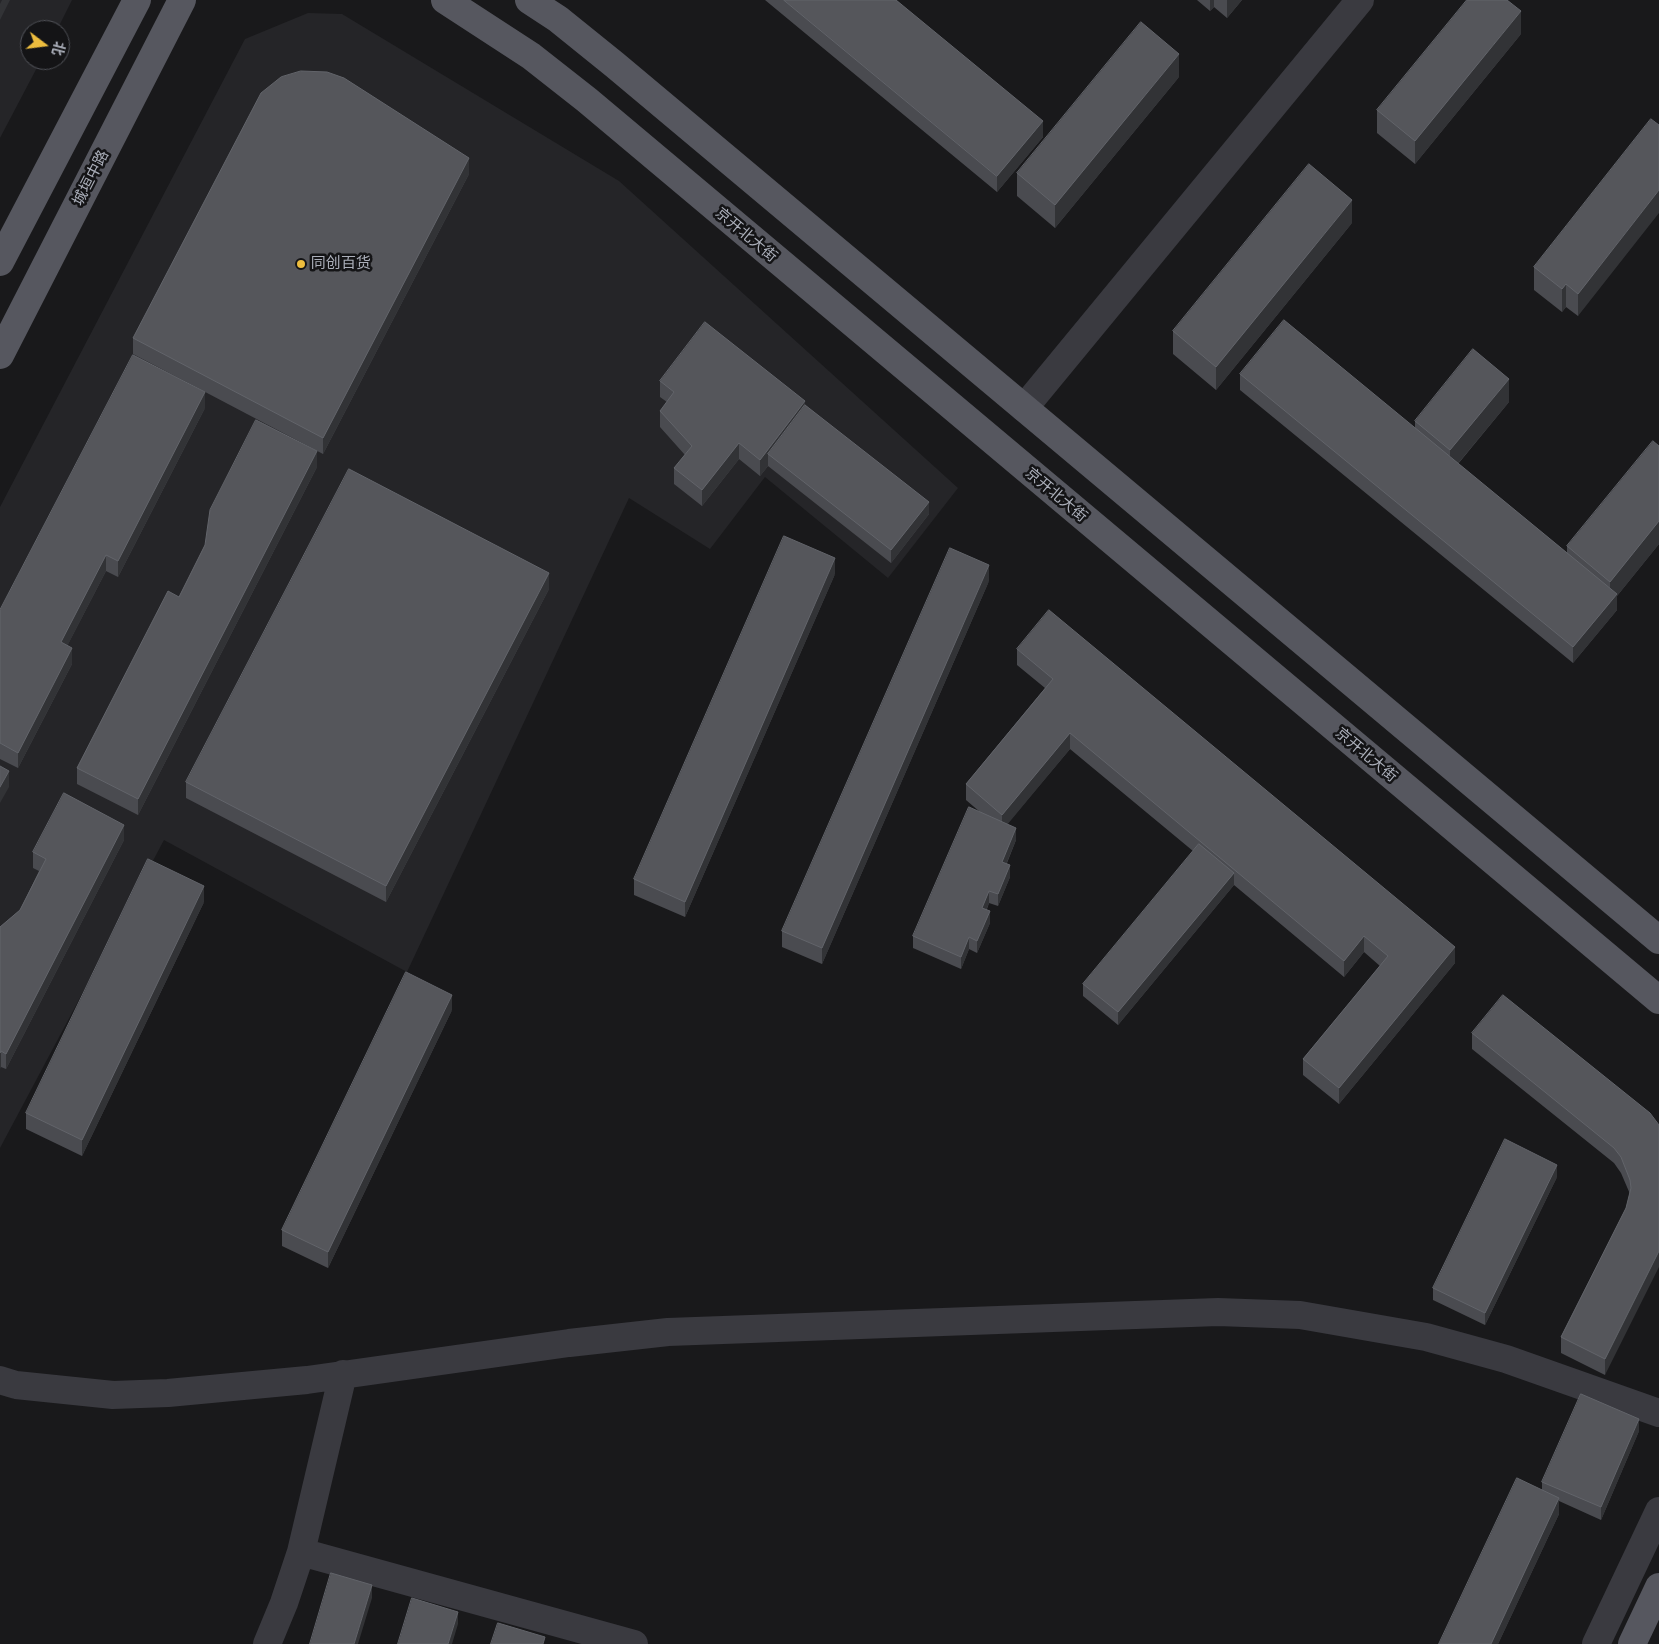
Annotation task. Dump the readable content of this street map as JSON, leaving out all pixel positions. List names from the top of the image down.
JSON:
{
  "streets": {
    "main road": ["城垣中路", "京开北大街"]
  },
  "places": ["同创百货"],
  "north": "right"
}
